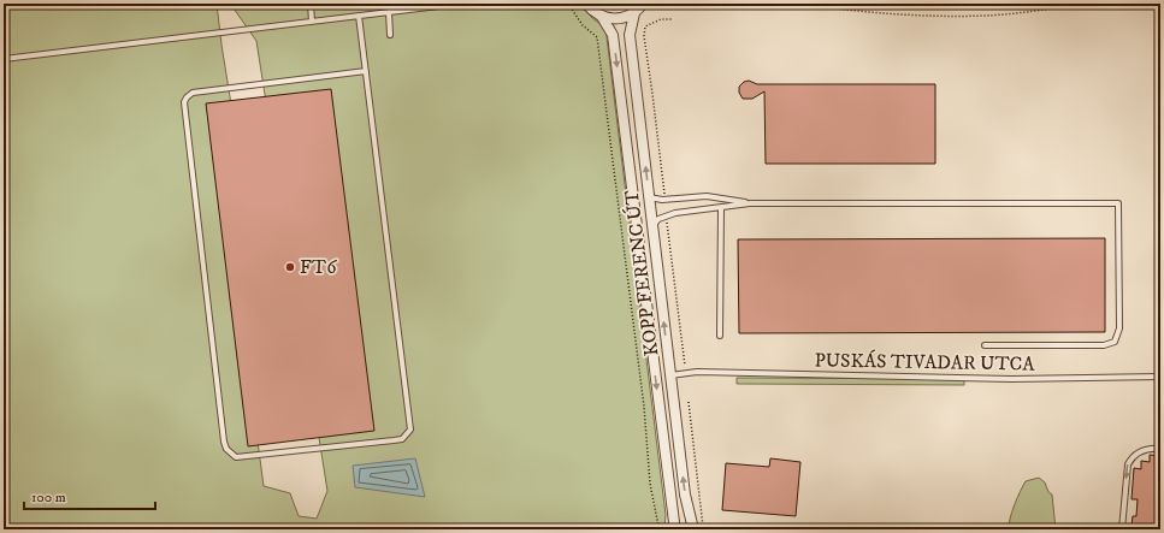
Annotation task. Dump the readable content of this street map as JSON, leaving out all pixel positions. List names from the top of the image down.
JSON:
{
  "streets": {
    "street": ["KOPP FERENC ÚT"],
    "lane": ["PUSKÁS TIVADAR UTCA"]
  },
  "crossings": [
    ["KOPP FERENC ÚT", "PUSKÁS TIVADAR UTCA"]
  ],
  "places": ["FT6"],
  "scale_bar": "100 m"
}
